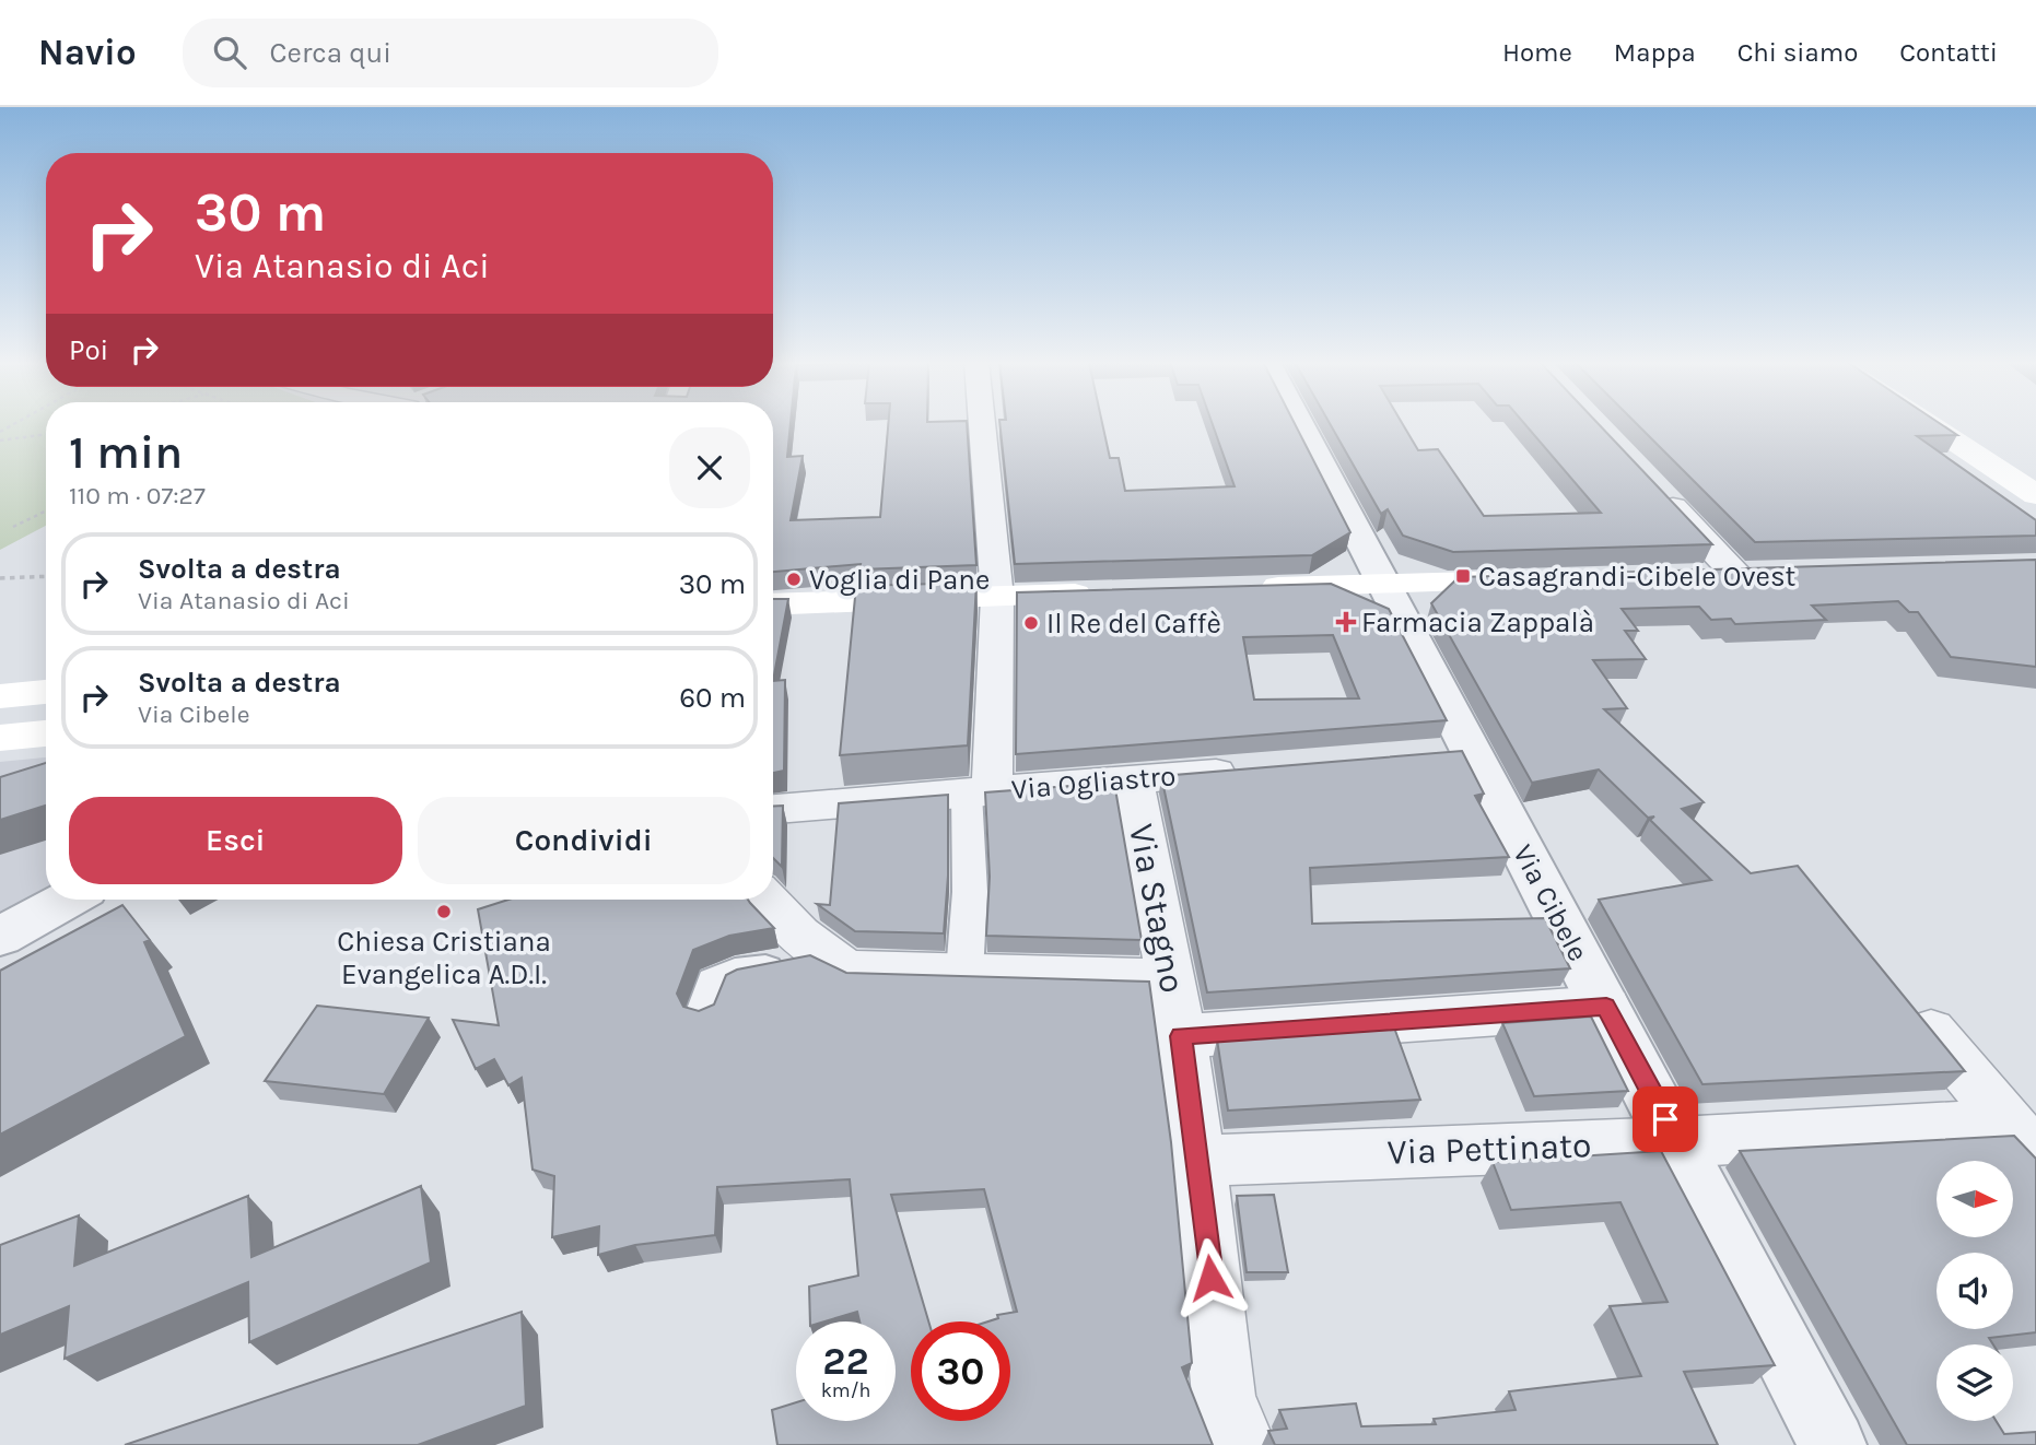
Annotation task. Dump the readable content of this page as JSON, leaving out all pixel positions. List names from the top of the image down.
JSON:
{
  "streets": {
    "street": [
      "Via Ogliastro",
      "Via Cibele",
      "Via Stagno",
      "Via Pettinato"
    ]
  },
  "crossings": [
    ["Via Ogliastro", "Via Stagno"],
    ["Via Cibele", "Via Pettinato"],
    ["Via Stagno", "Via Pettinato"]
  ],
  "places": {
    "transit": ["Casagrandi-Cibele Ovest"],
    "other": ["Voglia di Pane", "Il Re del Caffè", "Chiesa Cristiana Evangelica A.D.I."],
    "health": ["Farmacia Zappalà"]
  },
  "north": "right",
  "page": {
    "header": "Navio",
    "search": "Cerca qui",
    "nav": [
      "Home",
      "Mappa",
      "Chi siamo",
      "Contatti"
    ],
    "turn": ["30 m", "Via Atanasio di Aci"],
    "then": "Poi",
    "heading": ["1 min", "110 m · 07:27"],
    "list": [
      {
        "name": "Svolta a destra",
        "note": "Via Atanasio di Aci",
        "value": "30 m"
      },
      {
        "name": "Svolta a destra",
        "note": "Via Cibele",
        "value": "60 m"
      }
    ],
    "buttons": ["Esci", "Condividi"],
    "speed": "22 km/h",
    "limit": "30"
  }
}
